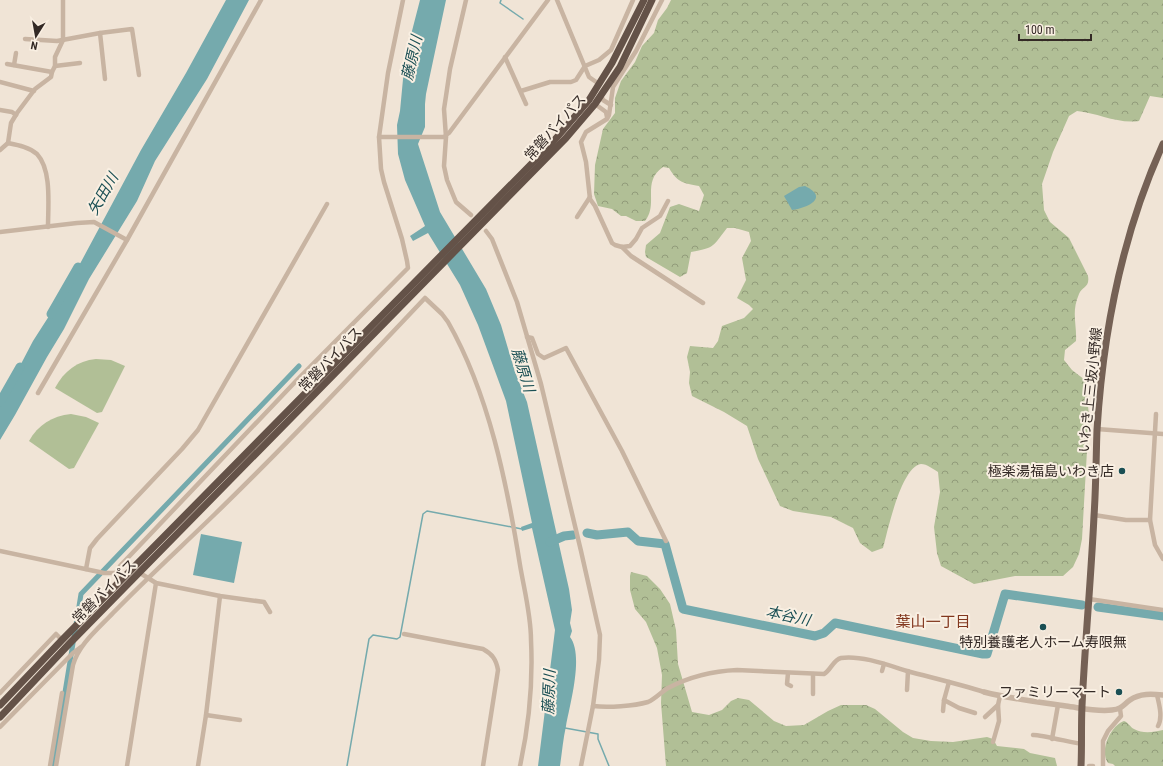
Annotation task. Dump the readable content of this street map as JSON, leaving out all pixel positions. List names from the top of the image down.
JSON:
{
  "streets": {
    "highway": ["常磐バイパス"],
    "main road": ["いわき上三坂小野線"]
  },
  "districts": ["葉山一丁目"],
  "water": ["藤原川", "矢田川", "本谷川"],
  "places": ["極楽湯福島いわき店", "特別養護老人ホーム寿限無", "ファミリーマート"],
  "scale_bar": "100 m",
  "north": "bottom"
}
